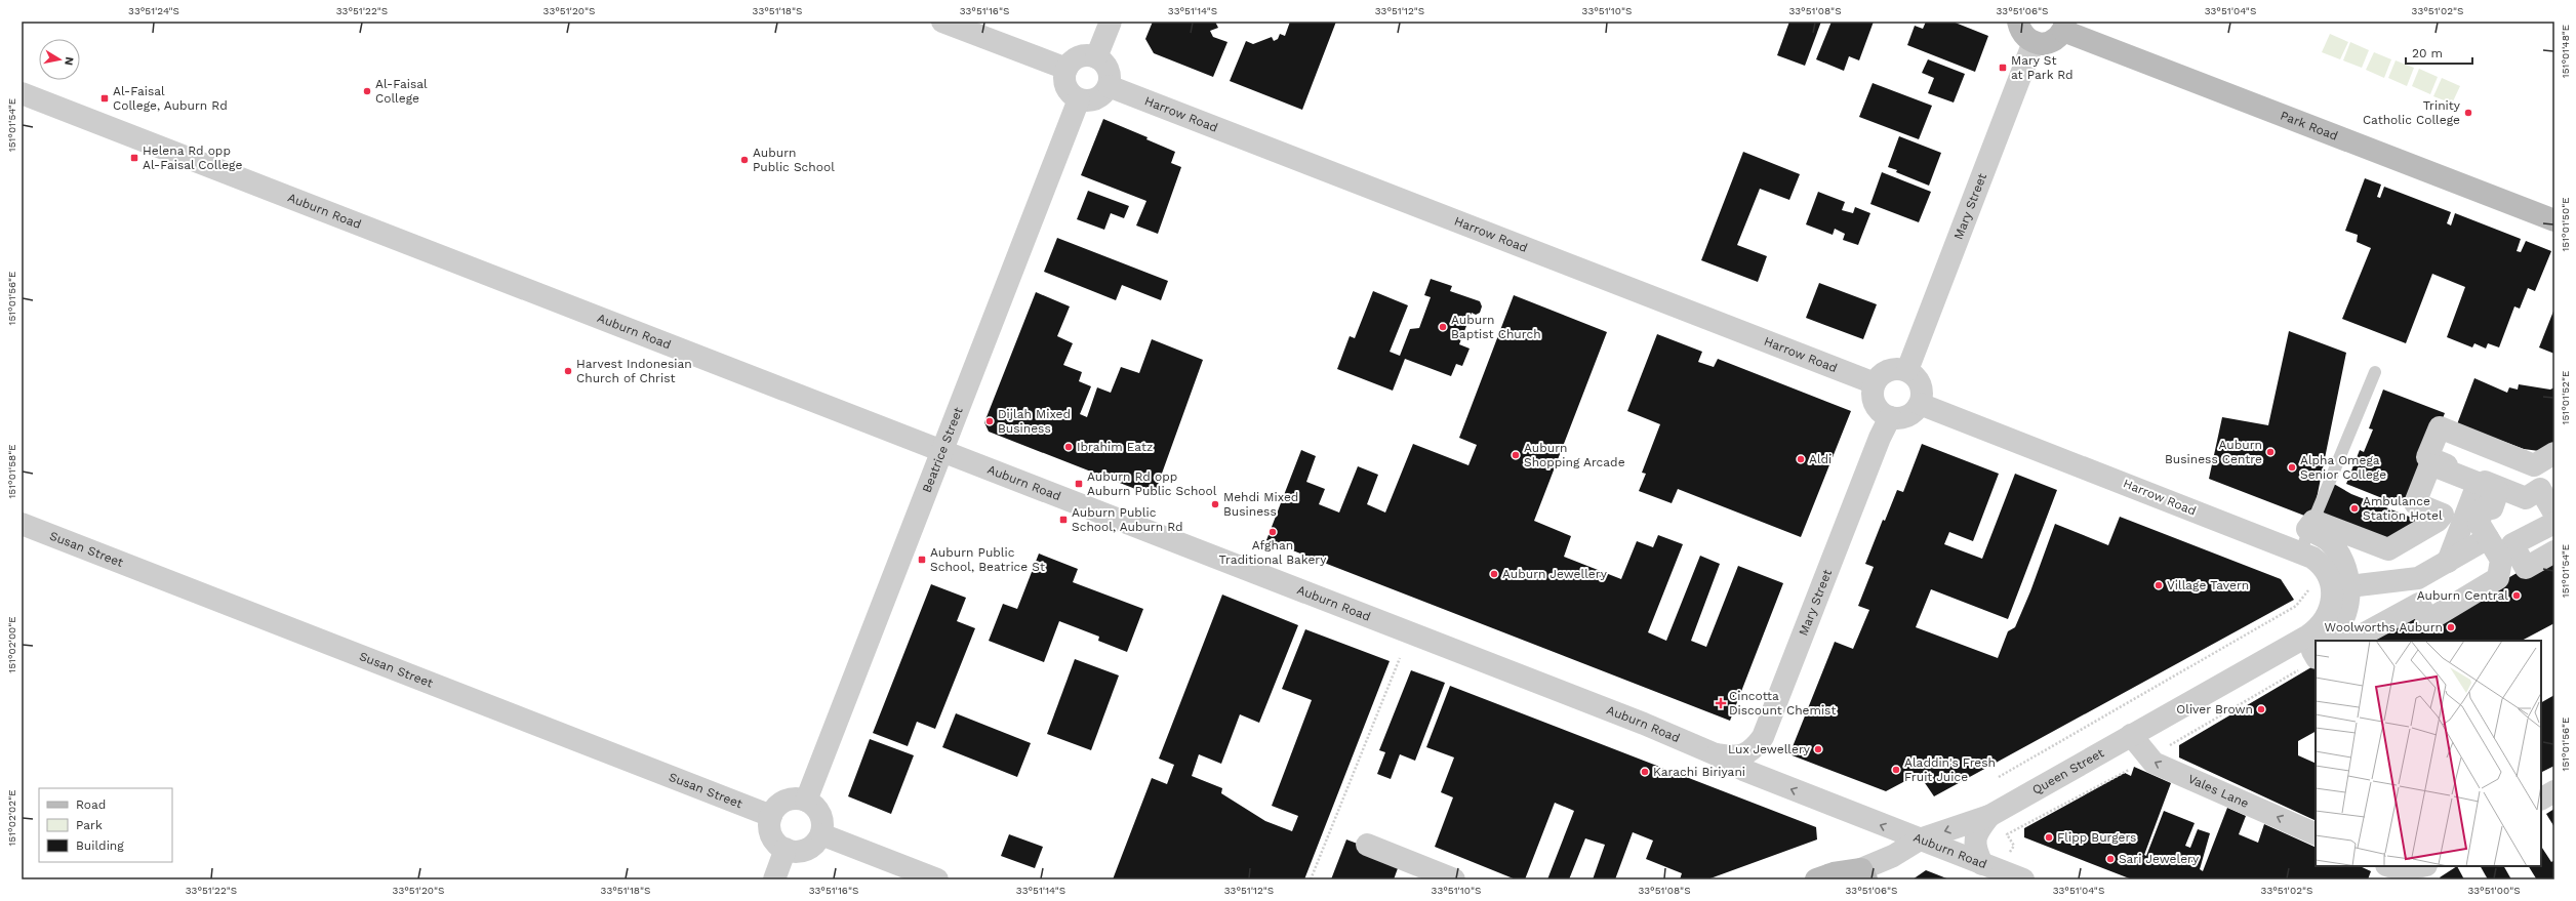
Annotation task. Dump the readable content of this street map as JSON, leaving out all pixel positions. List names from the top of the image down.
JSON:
{
  "streets": {
    "street": [
      "Harrow Road",
      "Park Road",
      "Mary Street",
      "Auburn Road",
      "Beatrice Street",
      "Susan Street",
      "Queen Street",
      "Vales Lane"
    ]
  },
  "crossings": [
    ["Harrow Road", "Mary Street"],
    ["Harrow Road", "Beatrice Street"],
    ["Mary Street", "Auburn Road"],
    ["Auburn Road", "Beatrice Street"],
    ["Auburn Road", "Queen Street"],
    ["Beatrice Street", "Susan Street"],
    ["Queen Street", "Vales Lane"]
  ],
  "one_way": ["Vales Lane"],
  "places": {
    "transit": [
      "Mary St at Park Rd",
      "Al-Faisal College, Auburn Rd",
      "Helena Rd opp Al-Faisal College",
      "Auburn Rd opp Auburn Public School",
      "Auburn Public School, Auburn Rd",
      "Auburn Public School, Beatrice St"
    ],
    "other": [
      "Al-Faisal College",
      "Trinity Catholic College",
      "Auburn Public School",
      "Auburn Baptist Church",
      "Harvest Indonesian Church of Christ",
      "Dijlah Mixed Business",
      "Ibrahim Eatz",
      "Auburn Business Centre",
      "Auburn Shopping Arcade",
      "Aldi",
      "Alpha Omega Senior College",
      "Mehdi Mixed Business",
      "Ambulance Station Hotel",
      "Afghan Traditional Bakery",
      "Auburn Jewellery",
      "Village Tavern",
      "Auburn Central",
      "Woolworths Auburn",
      "Oliver Brown",
      "Lux Jewellery",
      "Aladdin's Fresh Fruit Juice",
      "Karachi Biriyani",
      "Flipp Burgers",
      "Sari Jewelery"
    ],
    "health": ["Cincotta Discount Chemist"]
  },
  "legend": ["Road", "Park", "Building"],
  "scale_bar": "20 m",
  "north": "right",
  "coordinates": [
    "33°51'24\"S",
    "33°51'22\"S",
    "33°51'20\"S",
    "33°51'18\"S",
    "33°51'16\"S",
    "33°51'14\"S",
    "33°51'12\"S",
    "33°51'10\"S",
    "33°51'08\"S",
    "33°51'06\"S",
    "33°51'04\"S",
    "33°51'02\"S",
    "151°01'48\"E",
    "151°01'54\"E",
    "151°01'50\"E",
    "151°01'56\"E",
    "151°01'52\"E",
    "151°01'58\"E",
    "151°02'00\"E",
    "151°02'02\"E",
    "33°51'00\"S"
  ]
}
